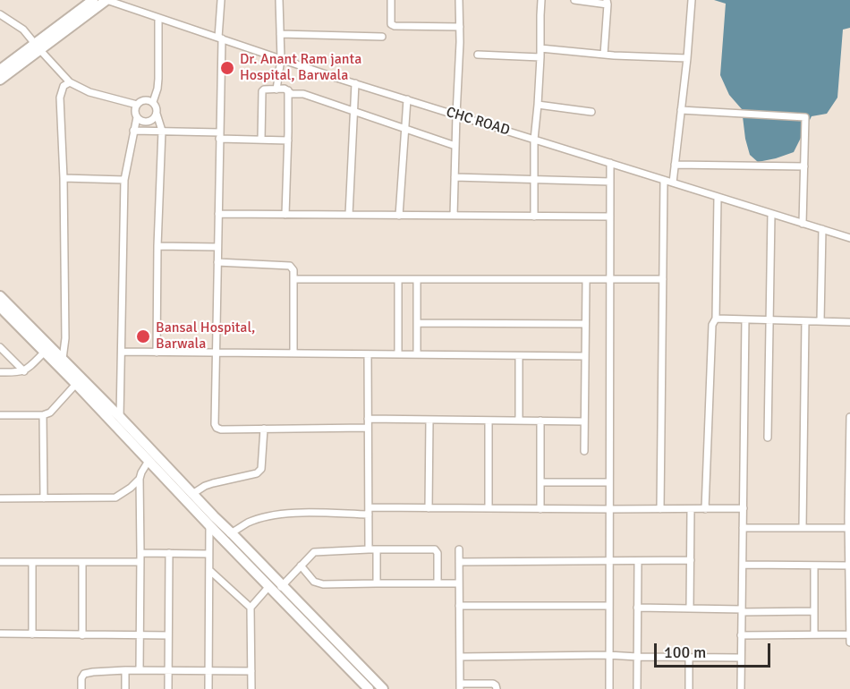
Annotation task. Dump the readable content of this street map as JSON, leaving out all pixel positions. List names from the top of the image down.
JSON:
{
  "streets": {
    "street": ["CHC ROAD"]
  },
  "places": ["Dr. Anant Ram janta Hospital, Barwala", "Bansal Hospital, Barwala"],
  "scale_bar": "100 m"
}
